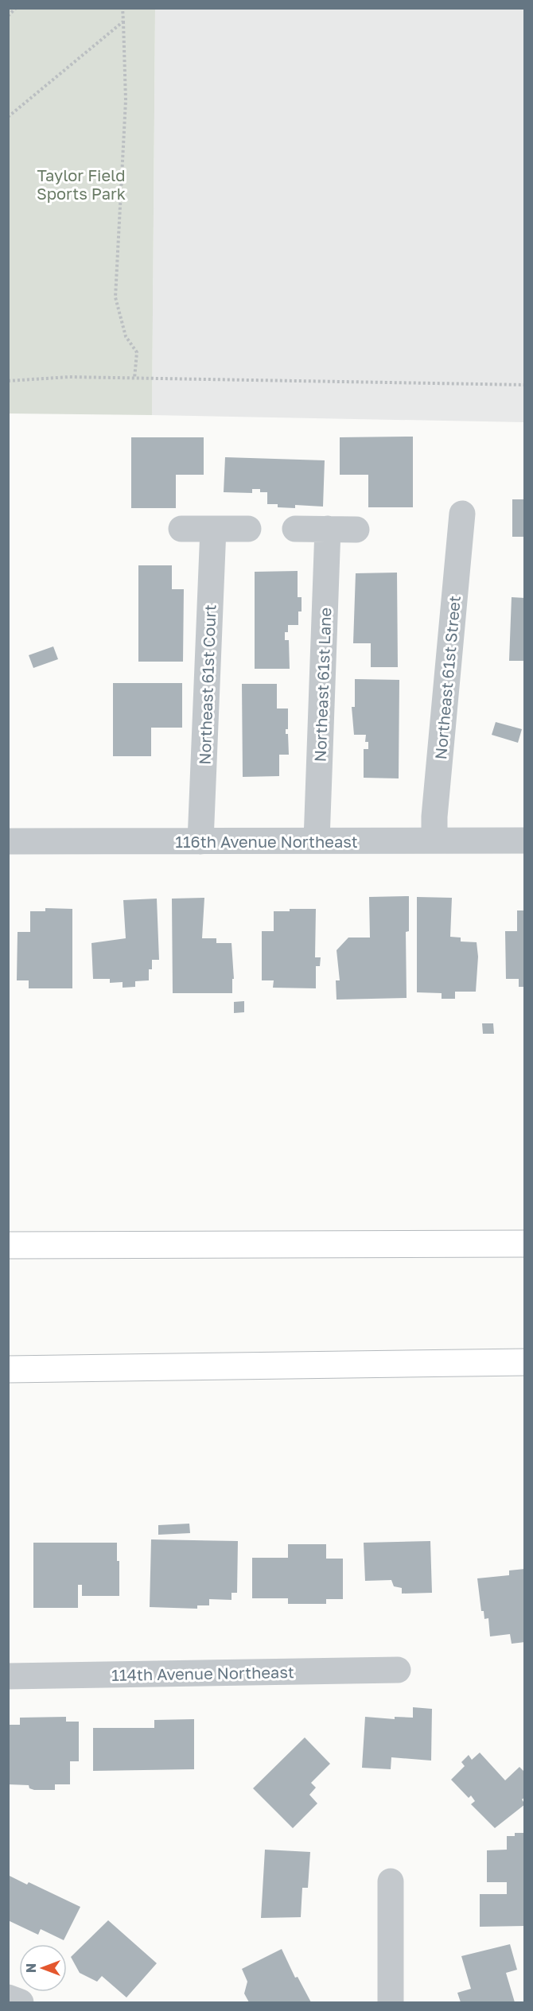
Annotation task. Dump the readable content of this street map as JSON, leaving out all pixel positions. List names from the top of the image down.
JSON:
{
  "streets": {
    "street": [
      "Northeast 61st Street",
      "Northeast 61st Court",
      "Northeast 61st Lane",
      "116th Avenue Northeast",
      "114th Avenue Northeast"
    ]
  },
  "crossings": [
    ["Northeast 61st Street", "116th Avenue Northeast"],
    ["Northeast 61st Court", "116th Avenue Northeast"],
    ["Northeast 61st Lane", "116th Avenue Northeast"]
  ],
  "parks": ["Taylor Field Sports Park"],
  "north": "left"
}
